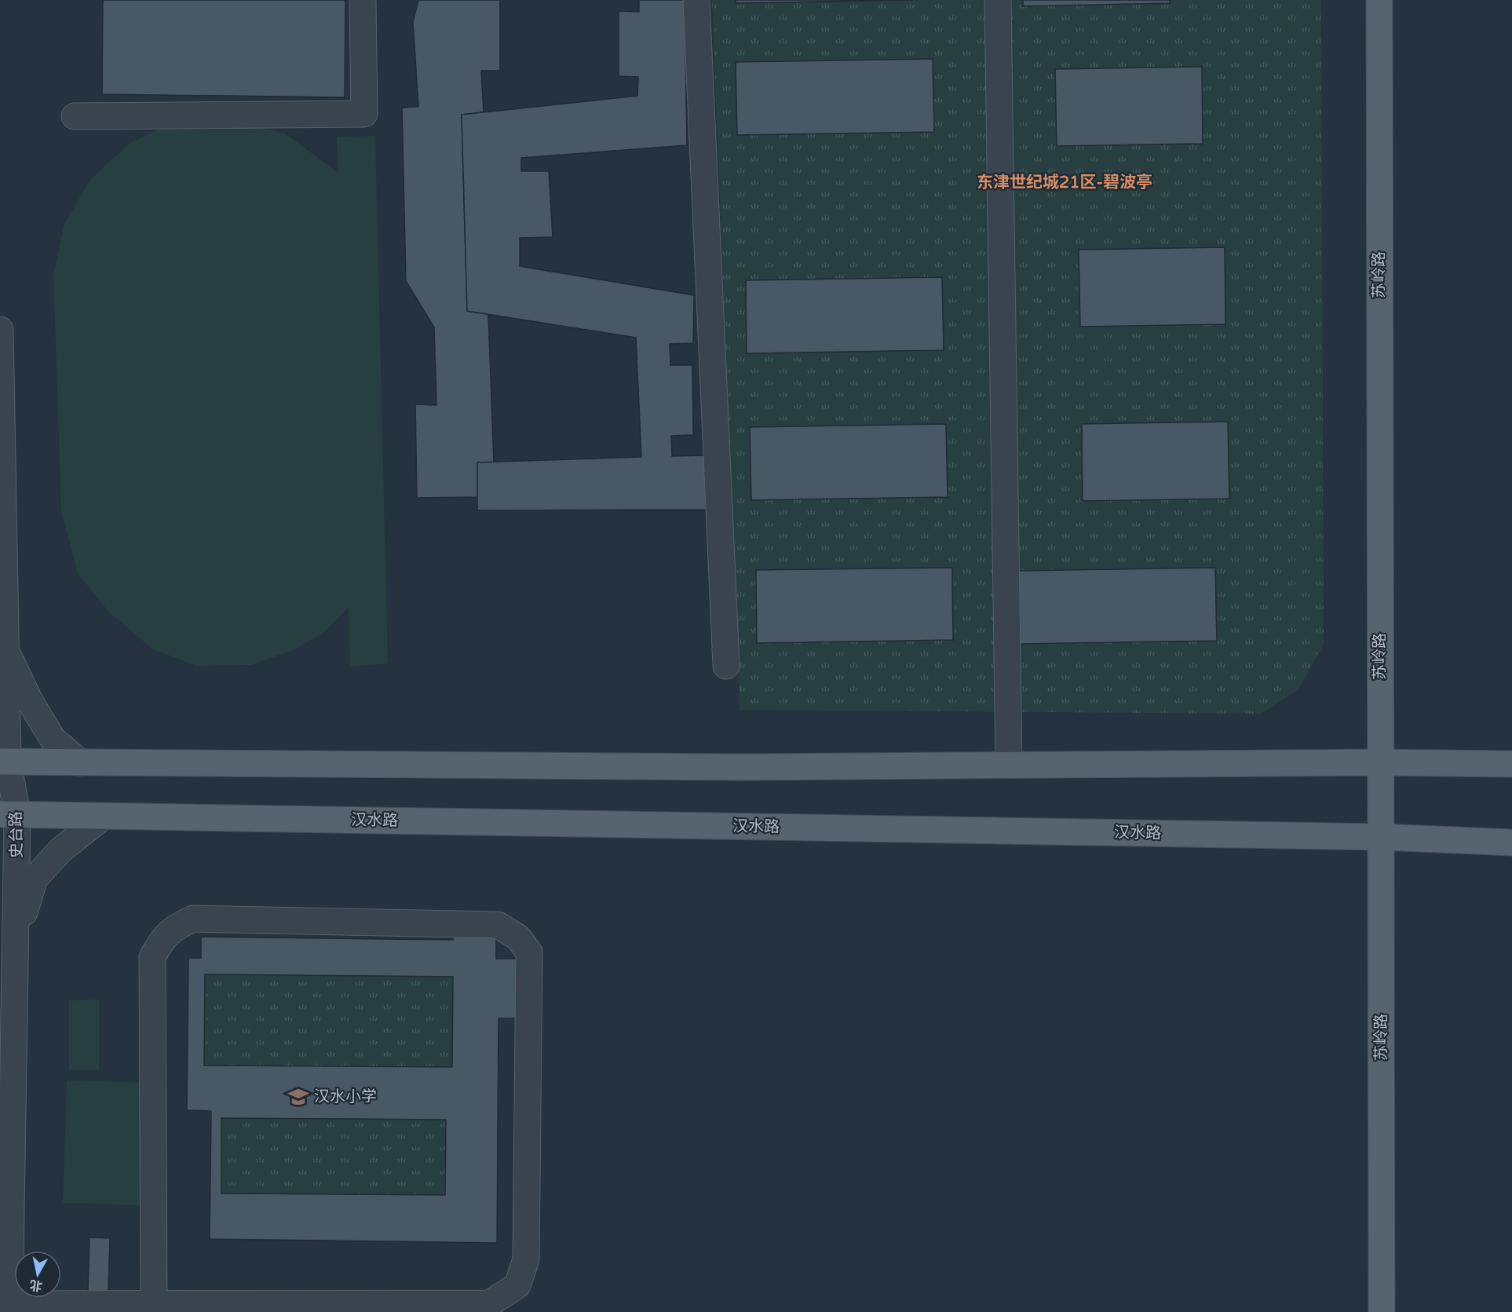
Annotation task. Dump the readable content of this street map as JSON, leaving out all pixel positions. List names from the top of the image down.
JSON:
{
  "streets": {
    "main road": ["苏岭路", "汉水路"],
    "street": ["史台路"]
  },
  "crossings": [
    ["苏岭路", "汉水路"],
    ["汉水路", "史台路"]
  ],
  "districts": ["东津世纪城21区-碧波亭"],
  "places": {
    "school or university": ["汉水小学"]
  },
  "north": "bottom"
}
